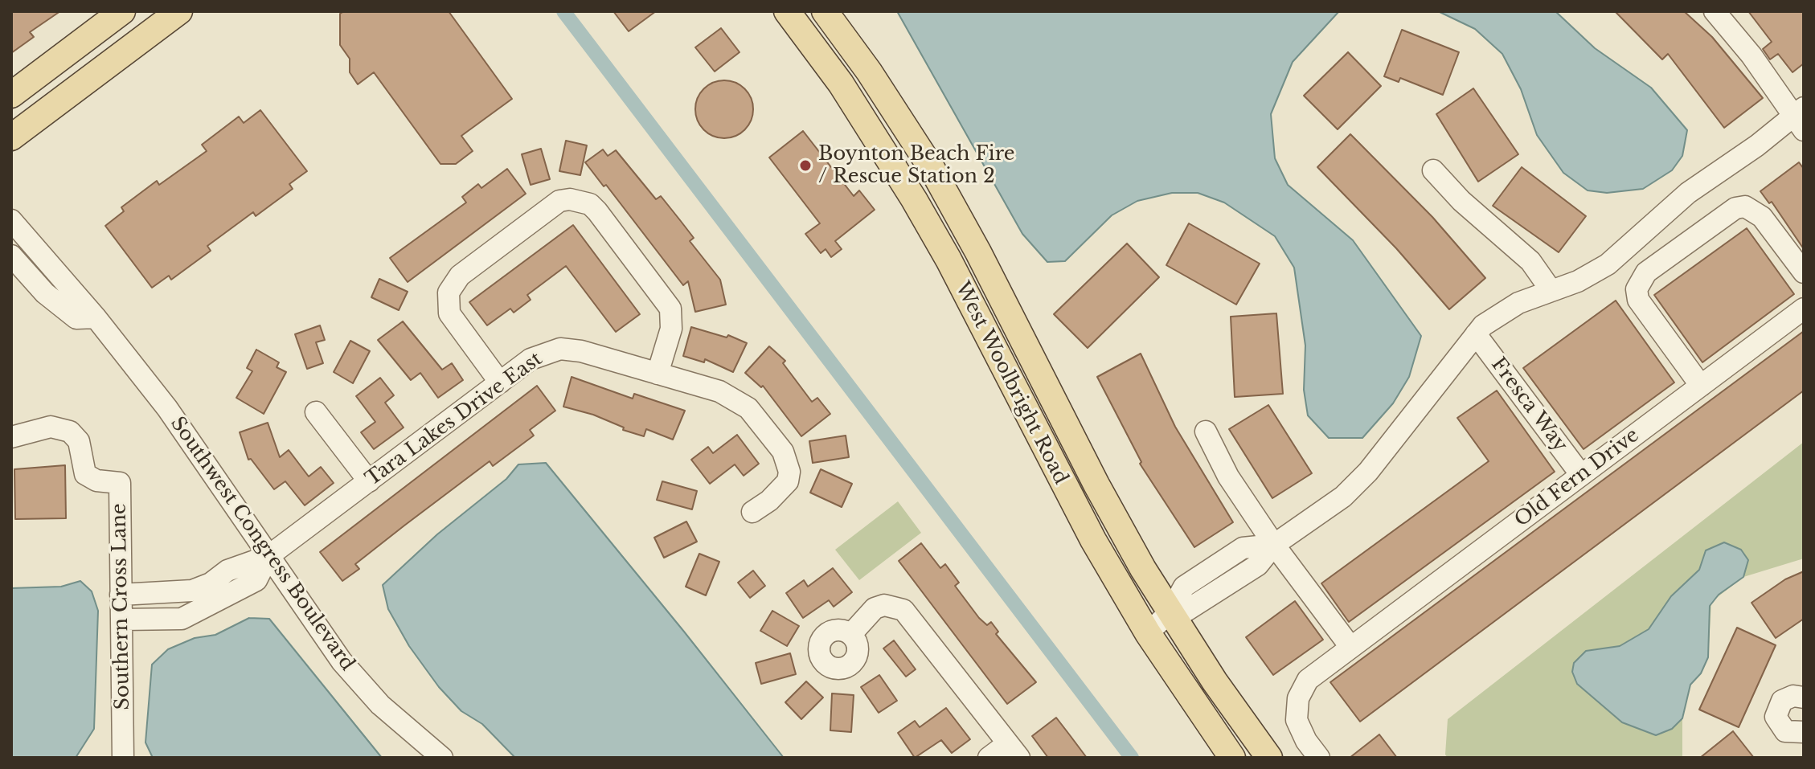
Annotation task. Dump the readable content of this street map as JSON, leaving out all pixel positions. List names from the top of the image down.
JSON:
{
  "streets": {
    "main road": ["West Woolbright Road"],
    "street": [
      "Fresca Way",
      "Tara Lakes Drive East",
      "Old Fern Drive",
      "Southwest Congress Boulevard",
      "Southern Cross Lane"
    ]
  },
  "crossings": [
    ["Fresca Way", "Old Fern Drive"],
    ["Tara Lakes Drive East", "Southwest Congress Boulevard"],
    ["Tara Lakes Drive East", "Southern Cross Lane"]
  ],
  "places": ["Boynton Beach Fire / Rescue Station 2"]
}
